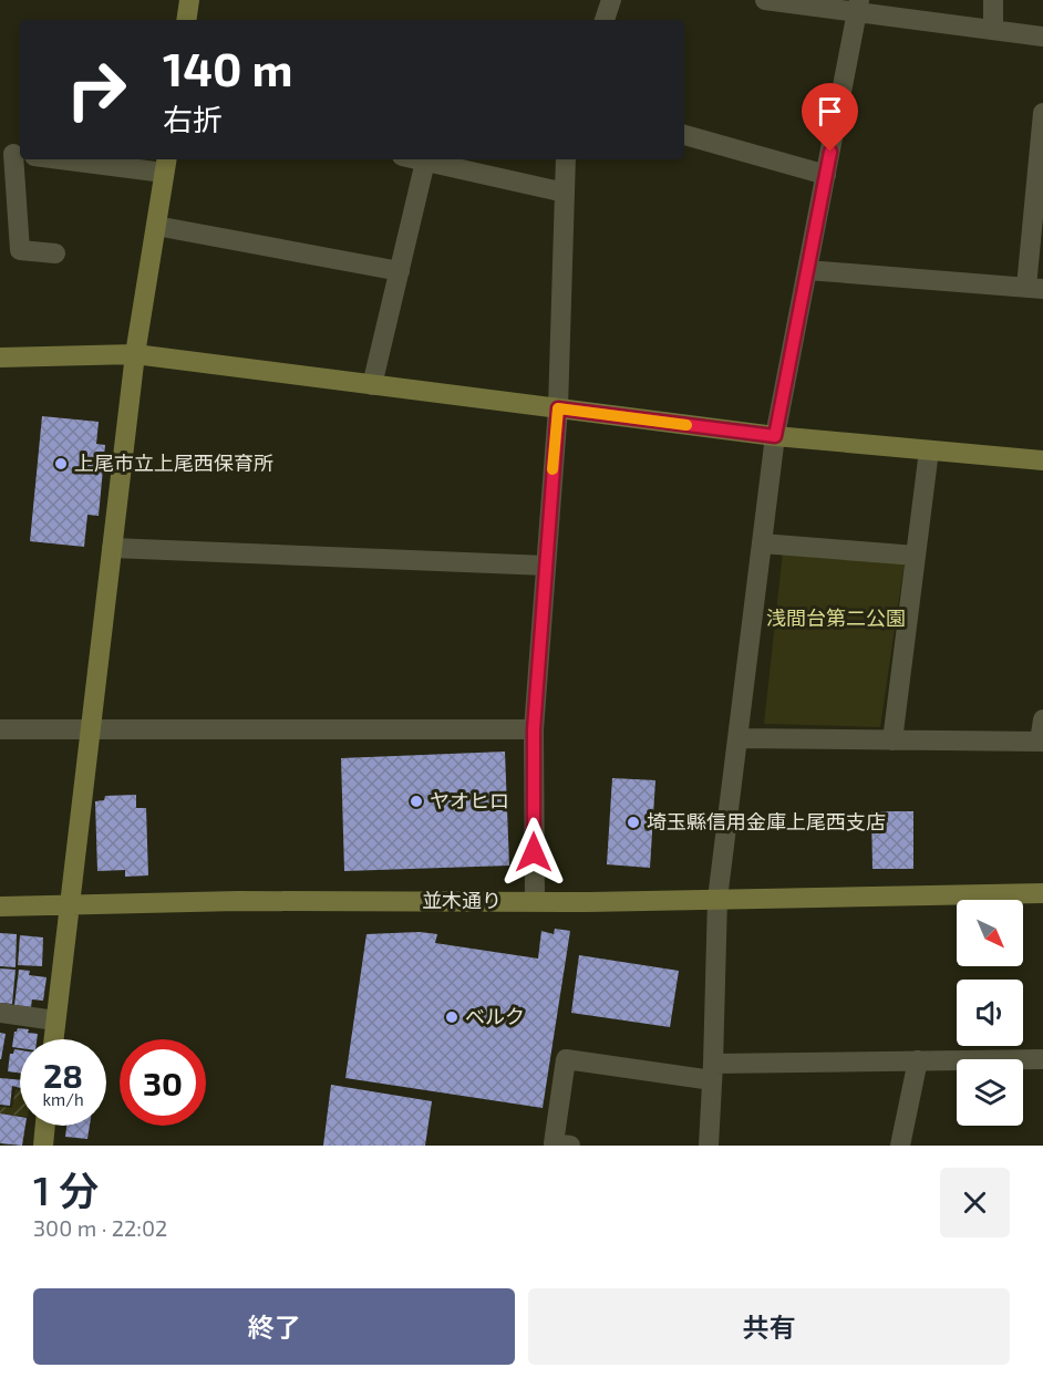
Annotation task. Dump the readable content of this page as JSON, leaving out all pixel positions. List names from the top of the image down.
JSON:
{
  "streets": {
    "street": ["並木通り"]
  },
  "parks": ["浅間台第二公園"],
  "places": [
    "上尾市立上尾西保育所",
    "ヤオヒロ",
    "埼玉縣信用金庫上尾西支店",
    "ベルク"
  ],
  "north": "bottom right",
  "page": {
    "turn": ["140 m", "右折"],
    "speed": "28 km/h",
    "limit": "30",
    "heading": ["1 分", "300 m · 22:02"],
    "buttons": ["終了", "共有"]
  }
}
